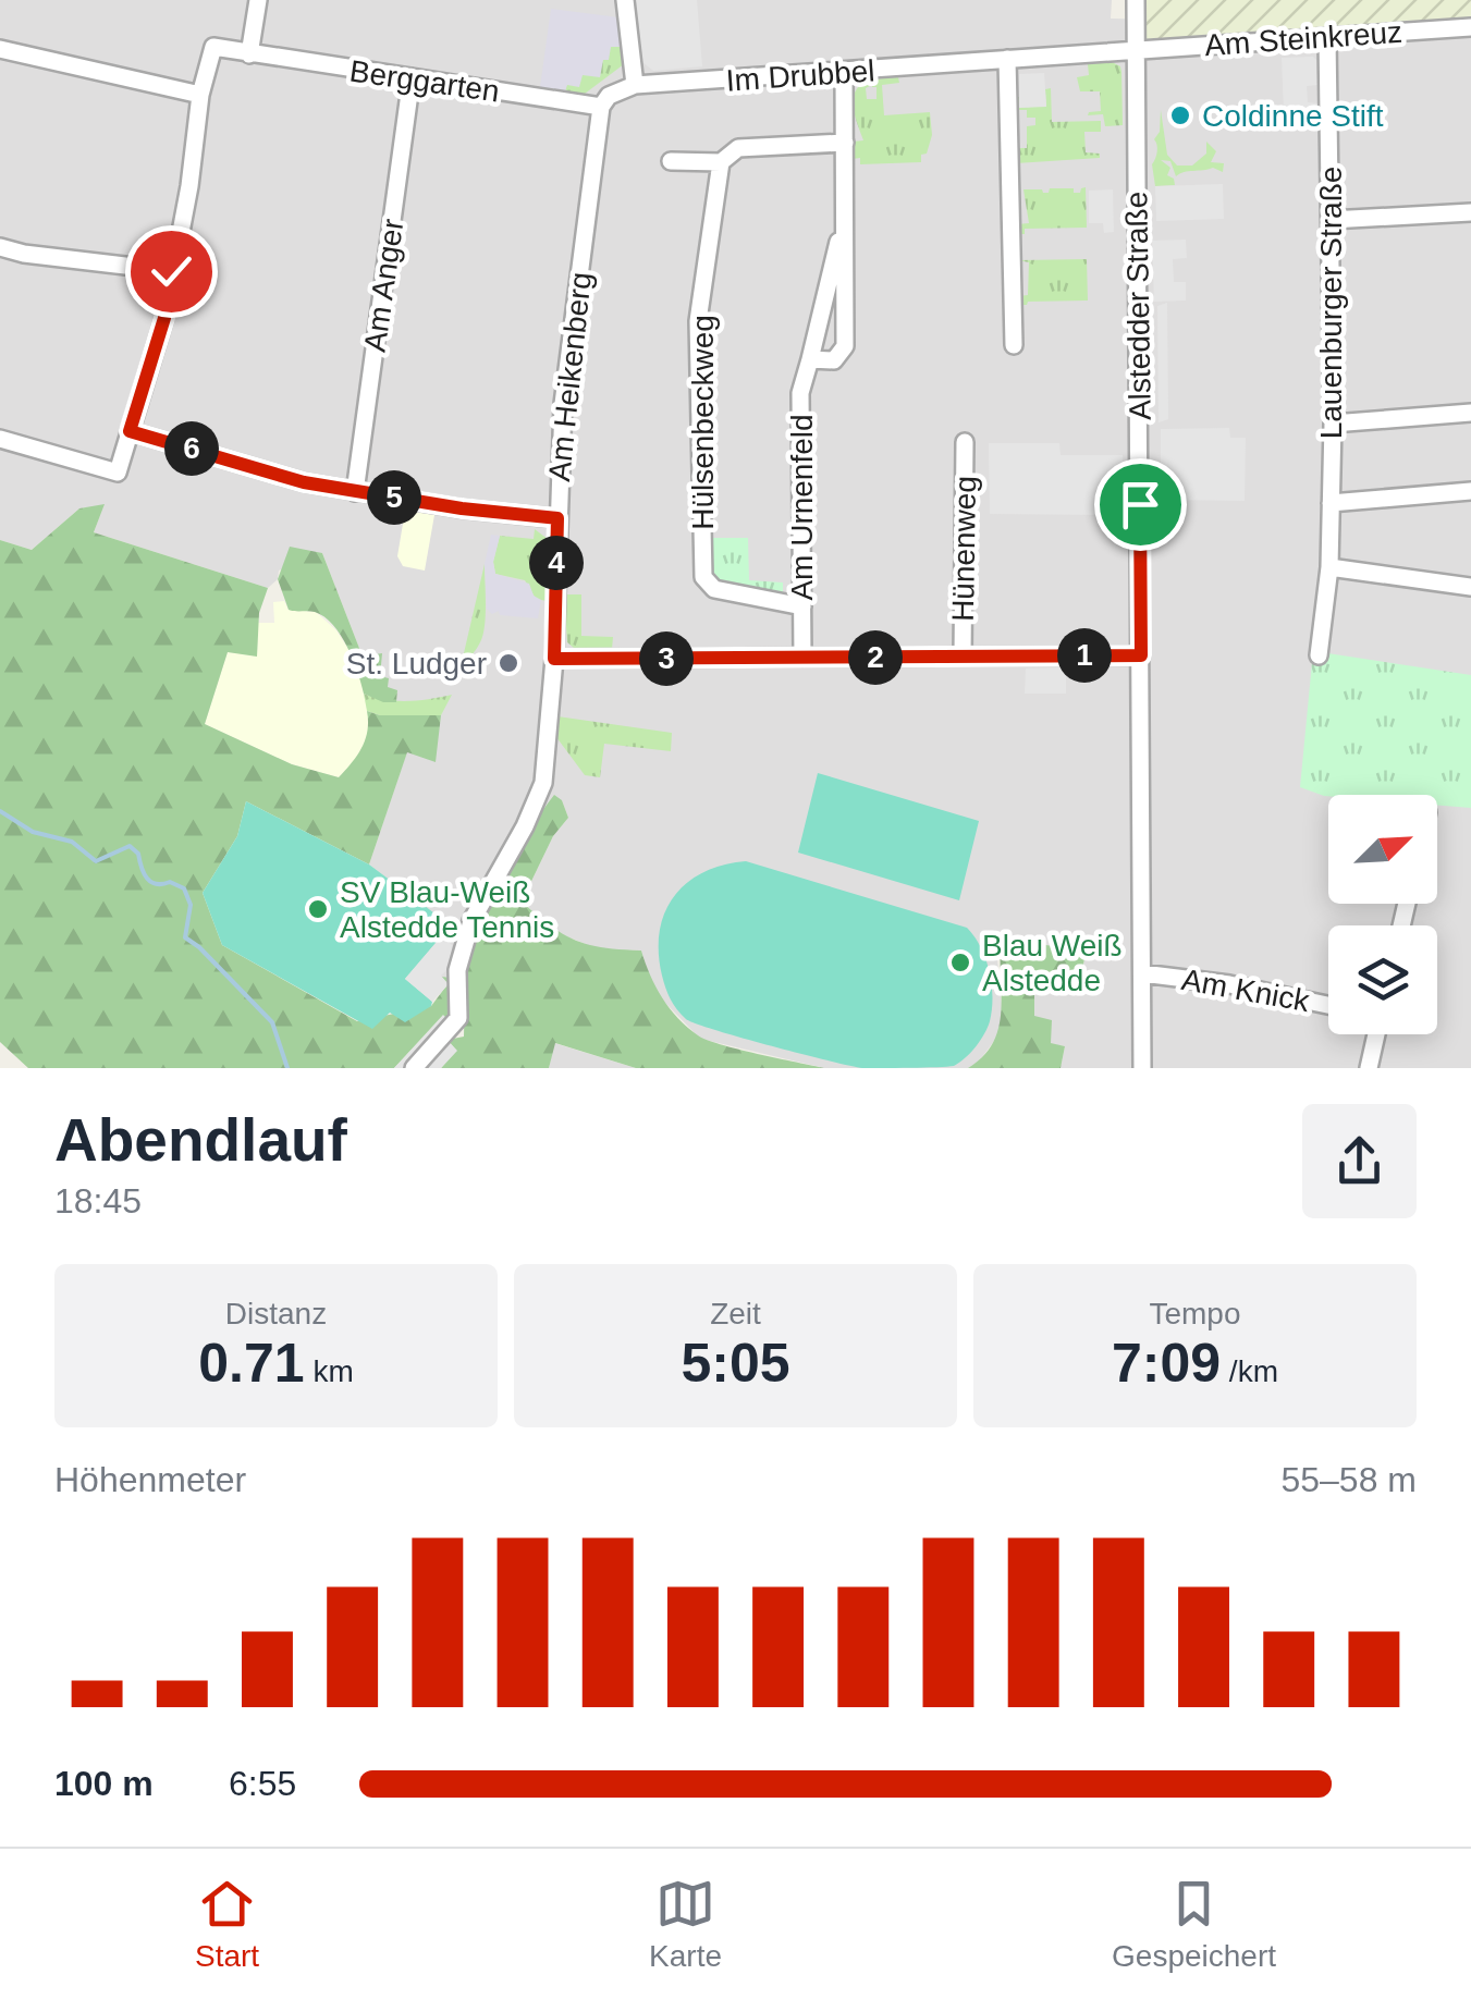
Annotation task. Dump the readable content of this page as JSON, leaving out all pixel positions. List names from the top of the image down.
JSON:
{
  "streets": {
    "street": [
      "Am Steinkreuz",
      "Im Drubbel",
      "Berggarten",
      "Am Anger",
      "Lauenburger Straße",
      "Alstedder Straße",
      "Am Heikenberg",
      "Hülsenbeckweg",
      "Am Urnenfeld",
      "Hünenweg",
      "Am Knick"
    ]
  },
  "crossings": [
    ["Am Steinkreuz", "Im Drubbel"],
    ["Am Steinkreuz", "Lauenburger Straße"],
    ["Am Steinkreuz", "Alstedder Straße"],
    ["Im Drubbel", "Berggarten"],
    ["Im Drubbel", "Alstedder Straße"],
    ["Im Drubbel", "Am Heikenberg"],
    ["Im Drubbel", "Am Urnenfeld"],
    ["Berggarten", "Am Anger"],
    ["Berggarten", "Am Heikenberg"],
    ["Alstedder Straße", "Hünenweg"],
    ["Alstedder Straße", "Am Knick"],
    ["Am Heikenberg", "Hünenweg"],
    ["Hülsenbeckweg", "Am Urnenfeld"],
    ["Am Urnenfeld", "Hünenweg"]
  ],
  "places": [
    "Coldinne Stift",
    "St. Ludger",
    "SV Blau-Weiß Alstedde Tennis",
    "Blau Weiß Alstedde"
  ],
  "north": "top right",
  "page": {
    "pins": [
      "6",
      "5",
      "4",
      "1",
      "2",
      "3"
    ],
    "heading": ["Abendlauf", "18:45"],
    "stats": [
      ["Distanz", "0.71 km"],
      ["Zeit", "5:05"],
      ["Tempo", "7:09 /km"]
    ],
    "chart": ["Höhenmeter", "55–58 m"],
    "list": [
      {
        "name": "100 m",
        "note": "6:55"
      }
    ],
    "tabs": ["Start", "Karte", "Gespeichert"]
  }
}
